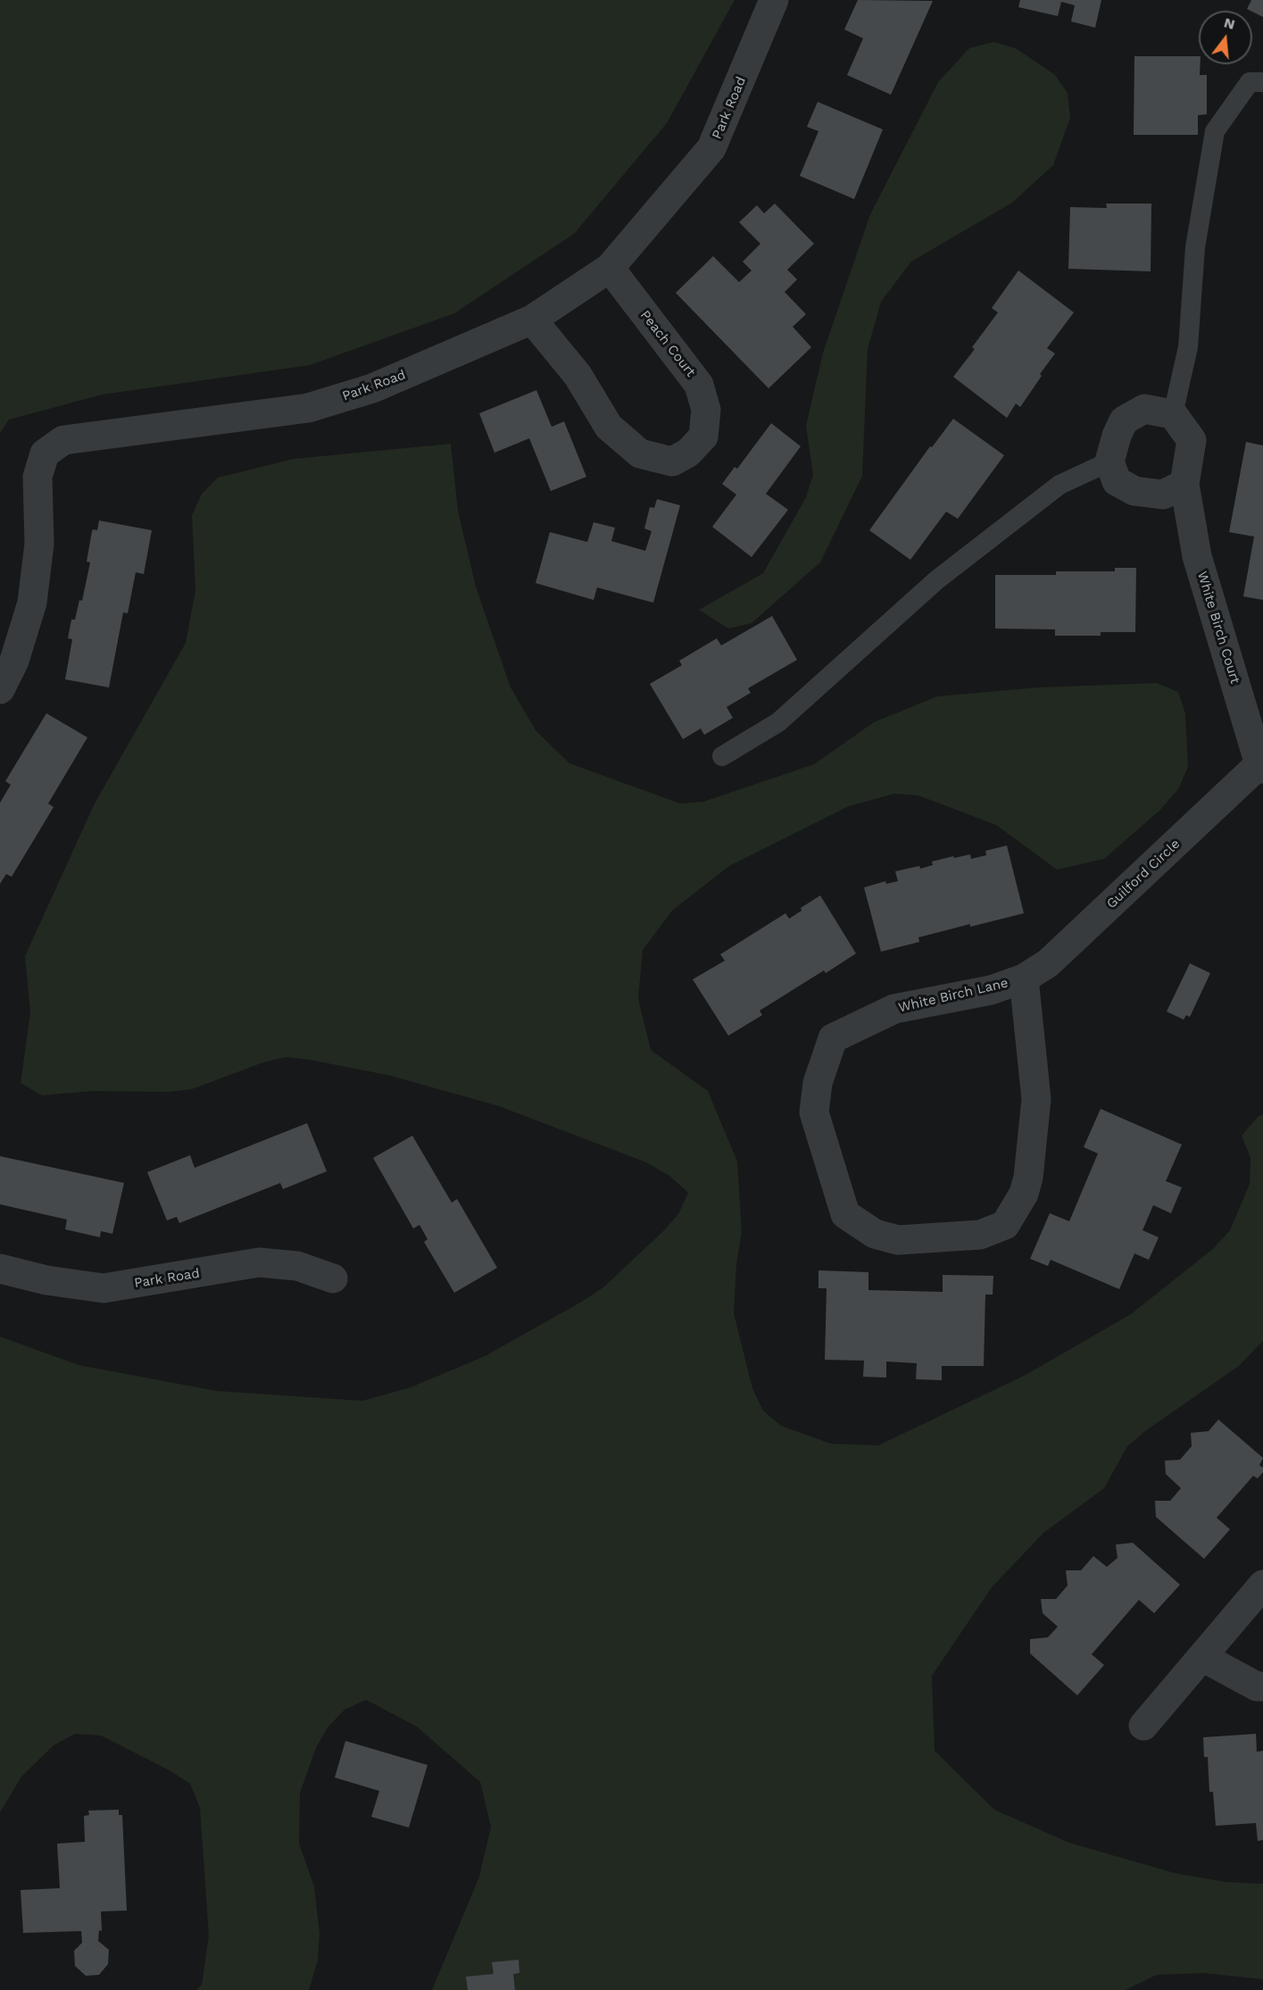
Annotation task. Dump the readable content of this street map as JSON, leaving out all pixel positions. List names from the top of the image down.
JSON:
{
  "streets": {
    "street": [
      "Park Road",
      "Peach Court",
      "White Birch Court",
      "Guilford Circle",
      "White Birch Lane"
    ]
  },
  "crossings": [
    ["Park Road", "Peach Court"],
    ["White Birch Court", "Guilford Circle"],
    ["Guilford Circle", "White Birch Lane"]
  ],
  "north": "top"
}
